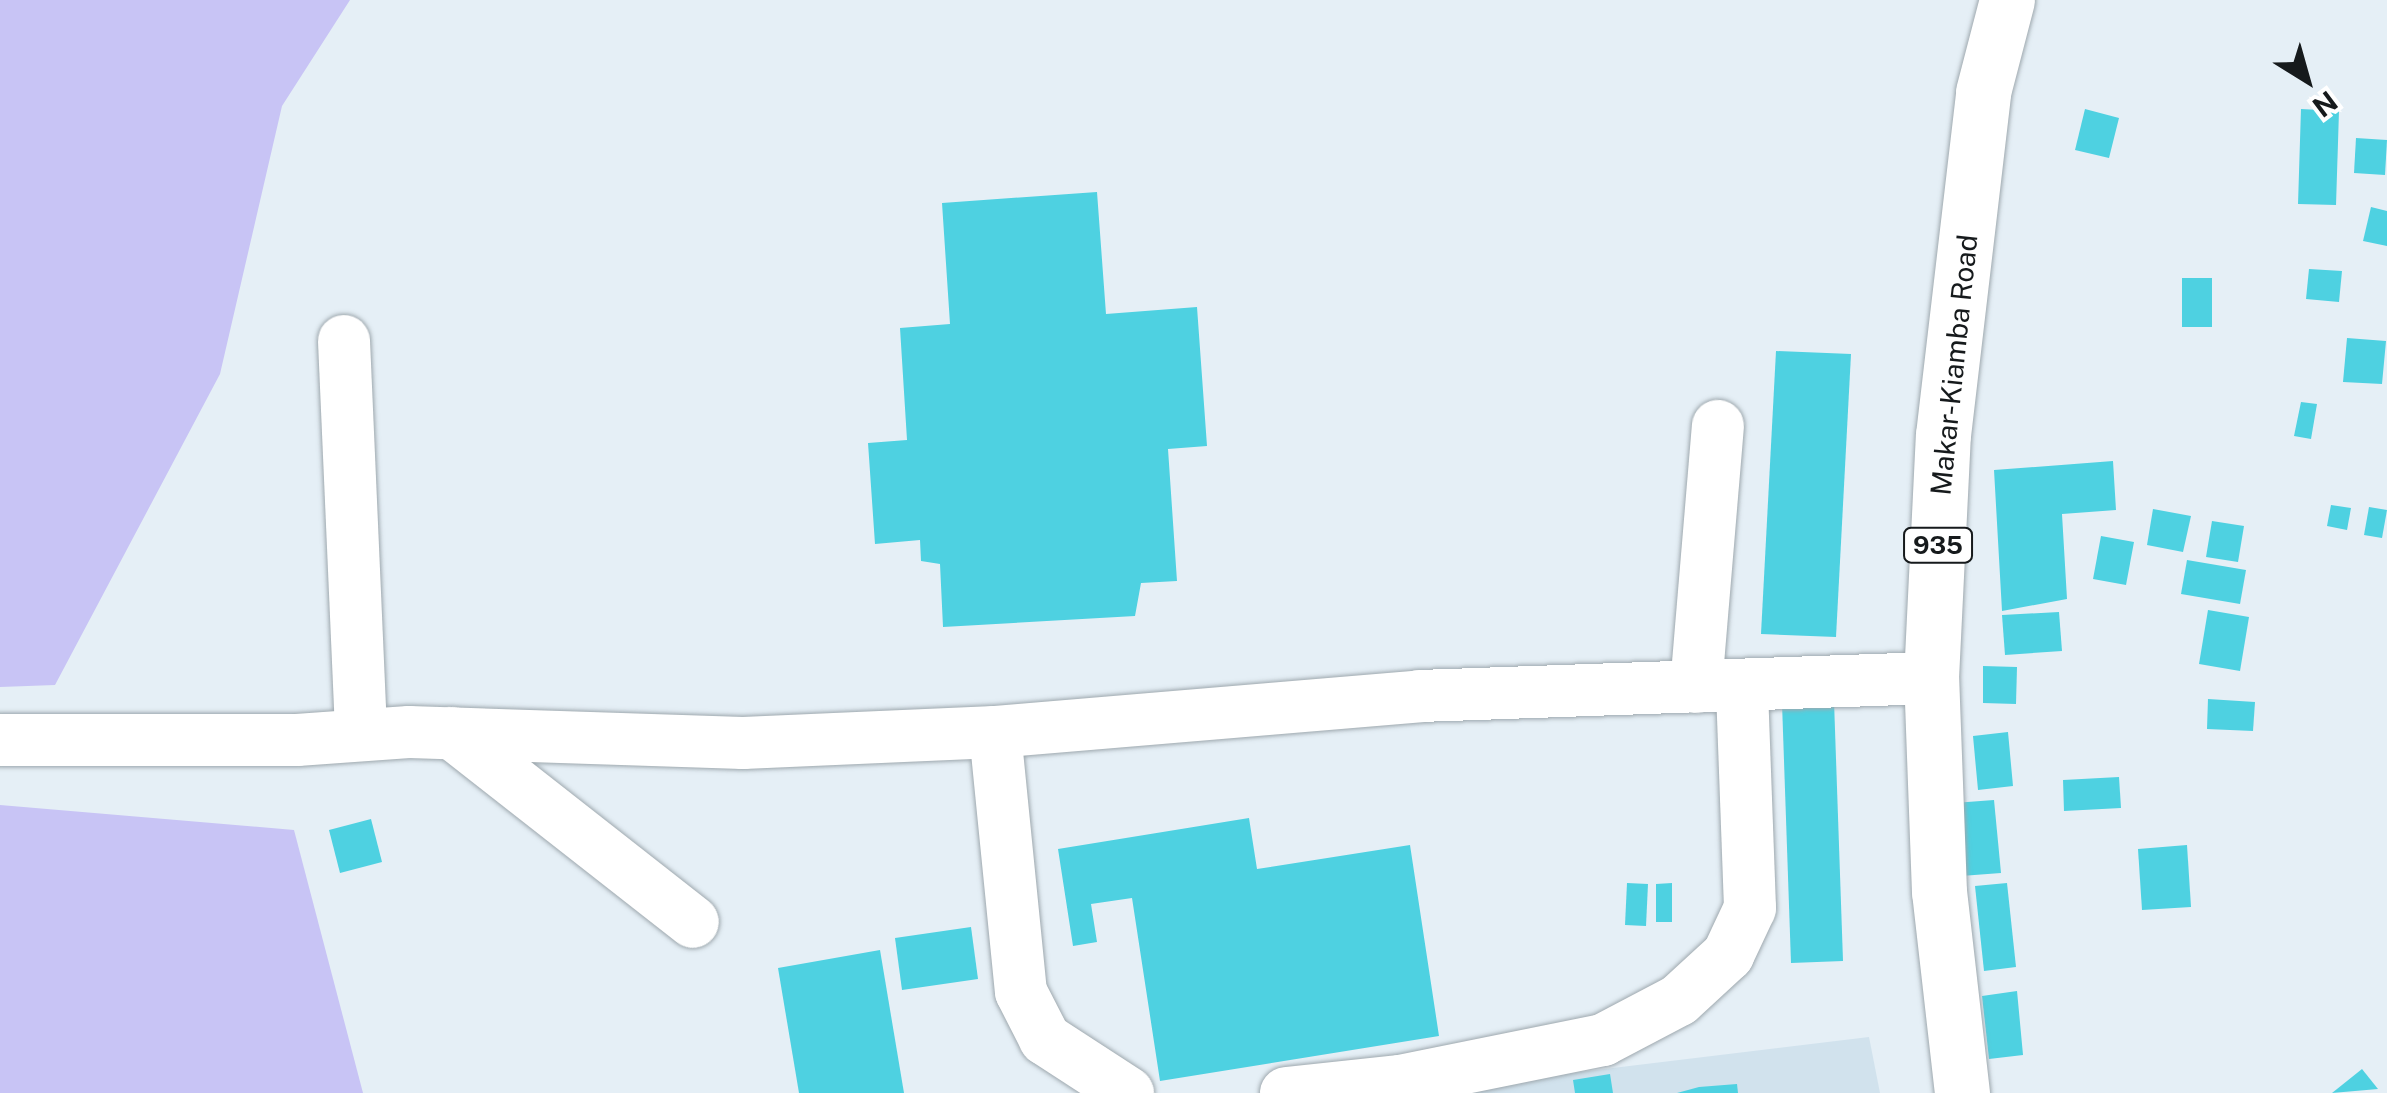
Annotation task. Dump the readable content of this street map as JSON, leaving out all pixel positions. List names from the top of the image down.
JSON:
{
  "streets": {
    "main road": ["Makar-Kiamba Road", "935"]
  },
  "north": "bottom right"
}
